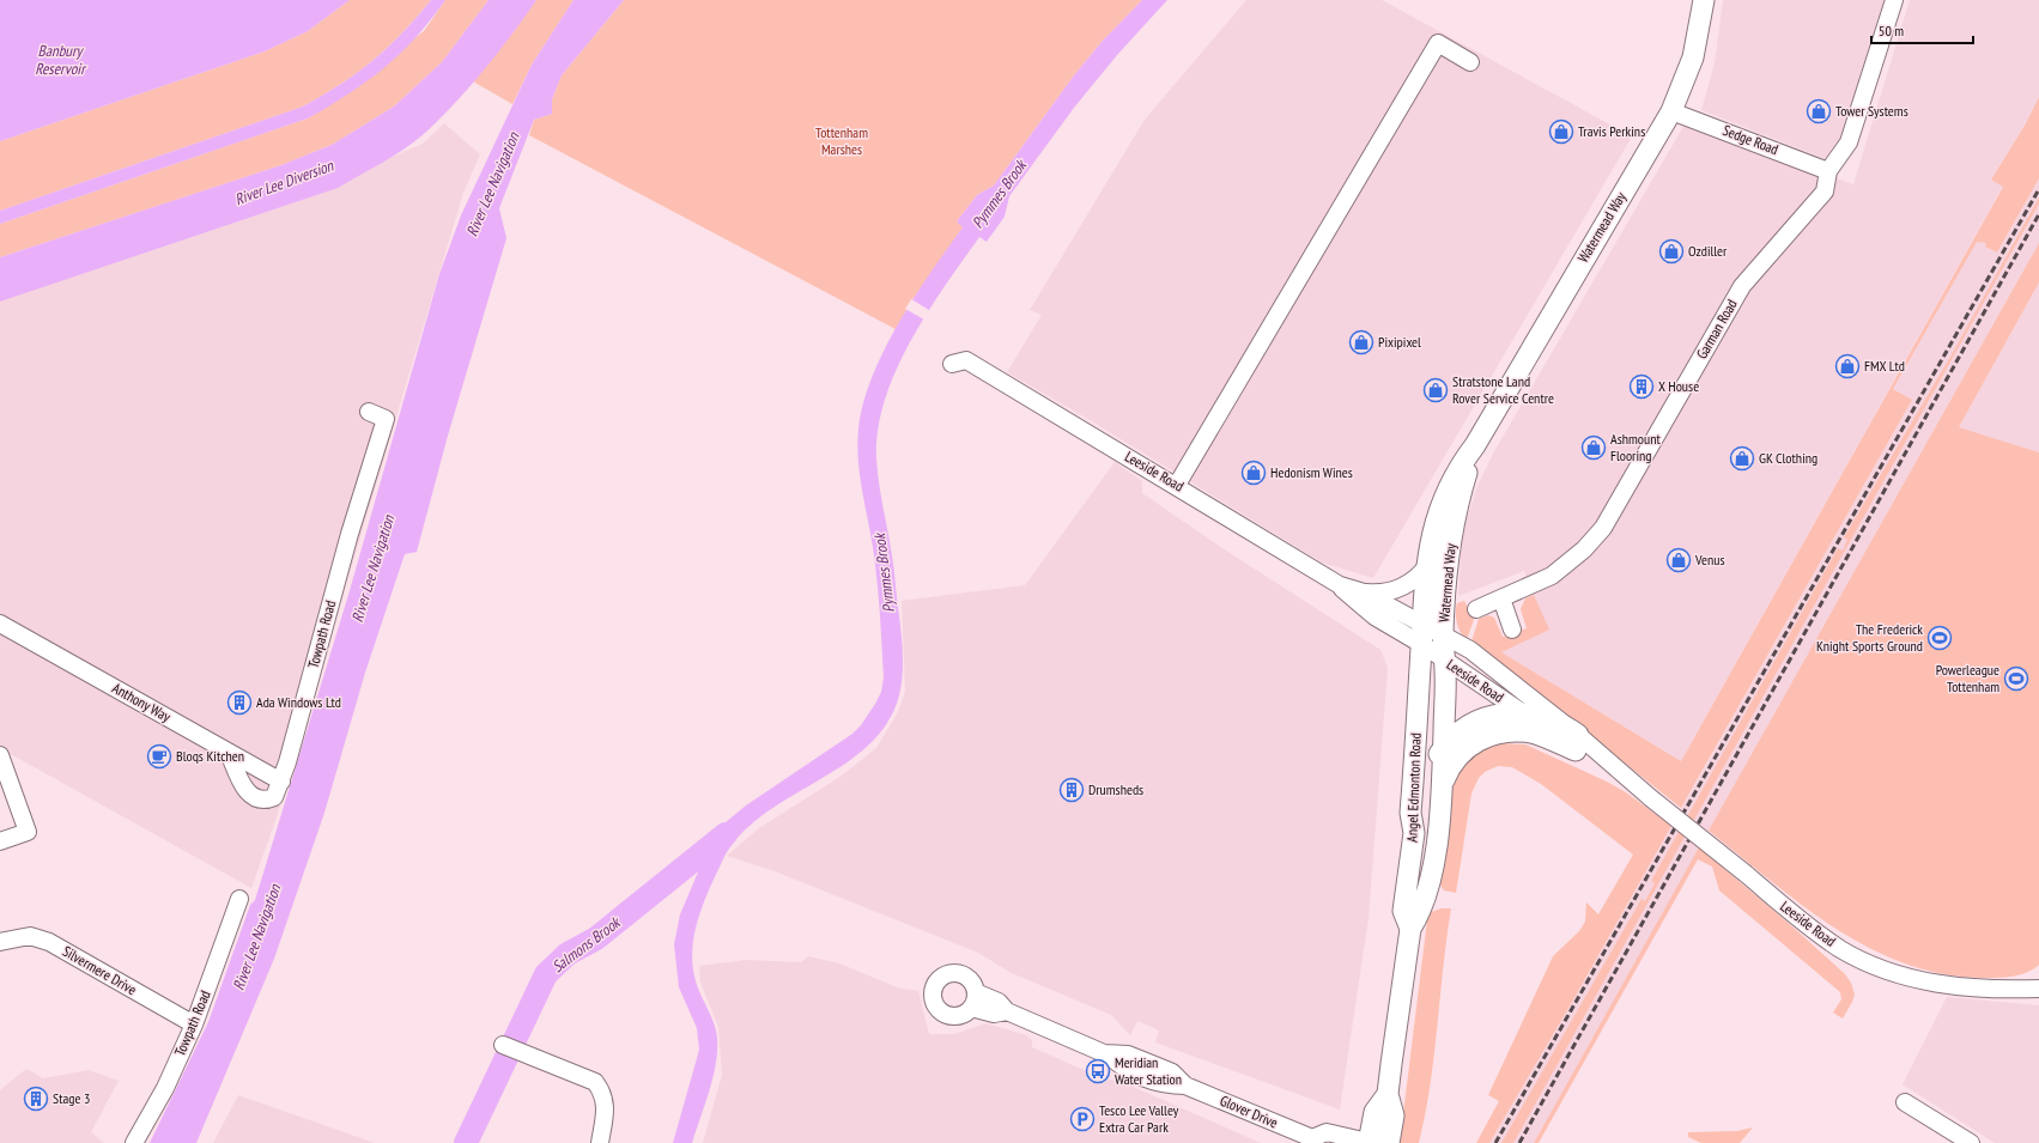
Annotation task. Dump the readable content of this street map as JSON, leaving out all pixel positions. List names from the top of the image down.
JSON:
{
  "streets": {
    "main road": ["Watermead Way", "Angel Edmonton Road"],
    "street": [
      "Sedge Road",
      "Garman Road",
      "Leeside Road",
      "Towpath Road",
      "Anthony Way",
      "Silvermere Drive",
      "Glover Drive"
    ]
  },
  "crossings": [
    ["Sedge Road", "Watermead Way"],
    ["Sedge Road", "Garman Road"],
    ["Watermead Way", "Leeside Road"],
    ["Watermead Way", "Angel Edmonton Road"],
    ["Leeside Road", "Angel Edmonton Road"],
    ["Towpath Road", "Anthony Way"],
    ["Towpath Road", "Silvermere Drive"],
    ["Angel Edmonton Road", "Glover Drive"]
  ],
  "water": [
    "Banbury Reservoir",
    "River Lee Diversion",
    "River Lee Navigation",
    "Pymmes Brook",
    "Salmons Brook"
  ],
  "parks": ["Tottenham Marshes"],
  "places": {
    "shop": [
      "Tower Systems",
      "Travis Perkins",
      "Ozdiller",
      "Pixipixel",
      "FMX Ltd",
      "Stratstone Land Rover Service Centre",
      "Ashmount Flooring",
      "GK Clothing",
      "Hedonism Wines",
      "Venus"
    ],
    "building": [
      "X House",
      "Ada Windows Ltd",
      "Drumsheds",
      "Stage 3"
    ],
    "sports": ["The Frederick Knight Sports Ground", "Powerleague Tottenham"],
    "cafe": ["Bloqs Kitchen"],
    "bus stop": ["Meridian Water Station"],
    "parking": ["Tesco Lee Valley Extra Car Park"]
  },
  "scale_bar": "50 m"
}
